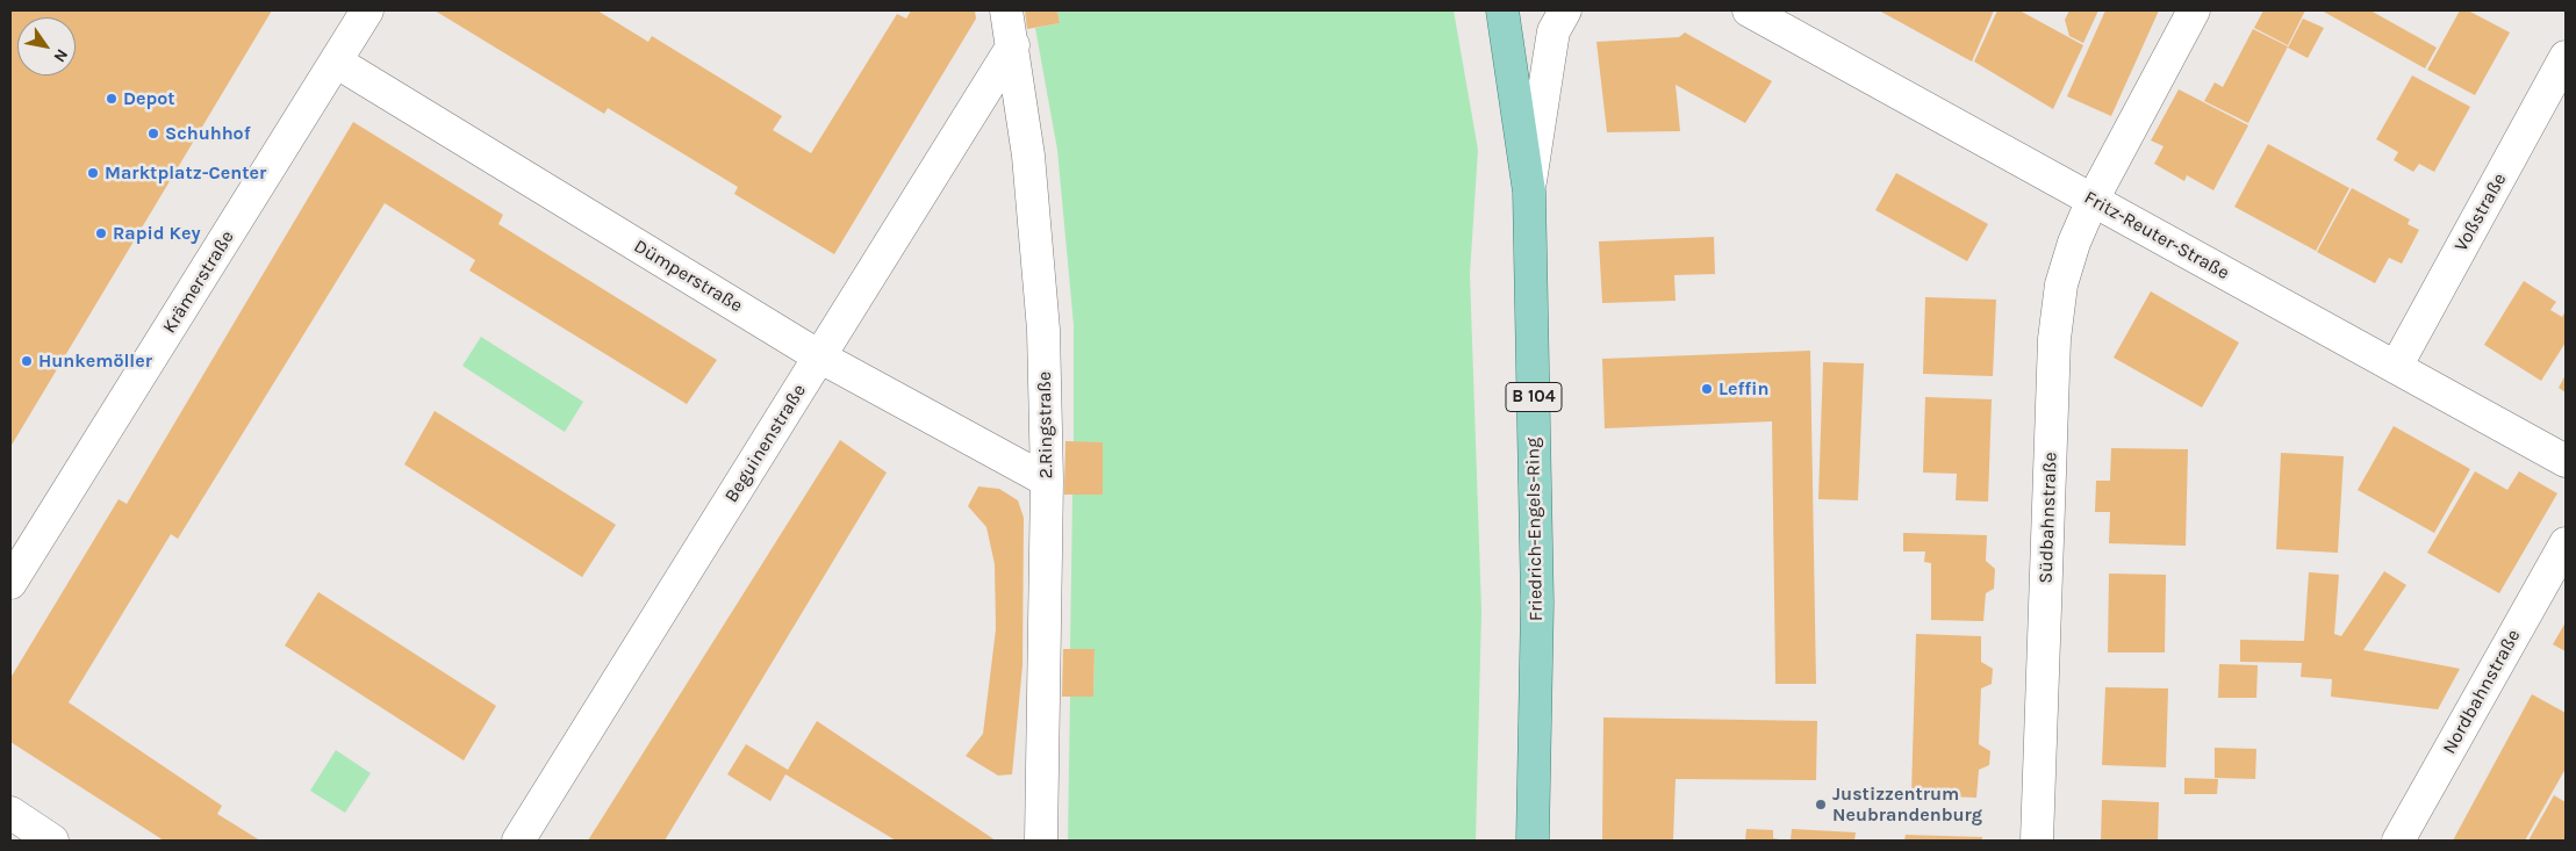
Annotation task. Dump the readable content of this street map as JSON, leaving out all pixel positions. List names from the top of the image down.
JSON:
{
  "streets": {
    "main road": ["B 104", "Friedrich-Engels-Ring"],
    "street": [
      "Voßstraße",
      "Fritz-Reuter-Straße",
      "Dümperstraße",
      "Krämerstraße",
      "2.Ringstraße",
      "Beguinenstraße",
      "Südbahnstraße",
      "Nordbahnstraße"
    ]
  },
  "crossings": [
    ["Voßstraße", "Fritz-Reuter-Straße"],
    ["Fritz-Reuter-Straße", "Südbahnstraße"],
    ["Dümperstraße", "Krämerstraße"],
    ["Dümperstraße", "2.Ringstraße"],
    ["Dümperstraße", "Beguinenstraße"],
    ["B 104", "Friedrich-Engels-Ring"],
    ["2.Ringstraße", "Beguinenstraße"]
  ],
  "places": [
    "Depot",
    "Schuhhof",
    "Marktplatz-Center",
    "Rapid Key",
    "Hunkemöller",
    "Leffin",
    "Justizzentrum Neubrandenburg"
  ],
  "north": "bottom right"
}
